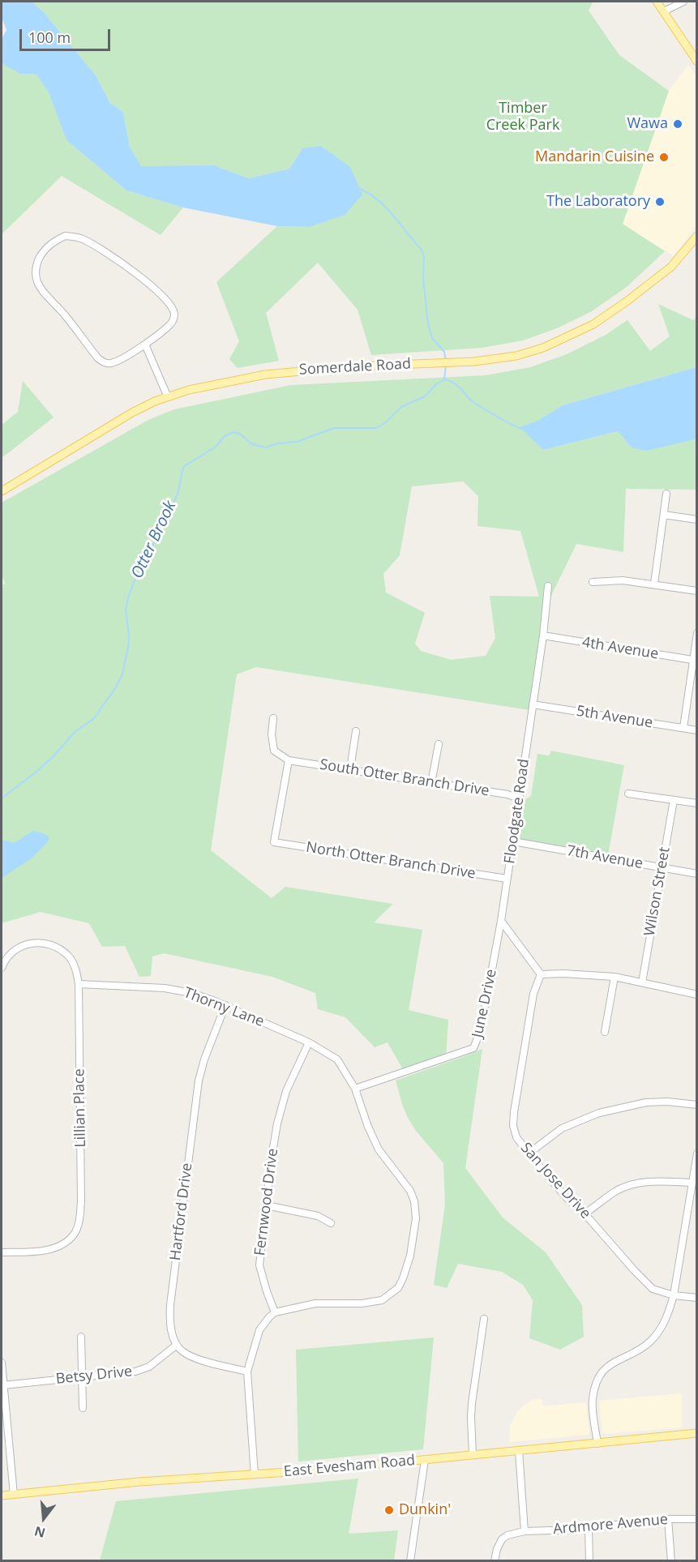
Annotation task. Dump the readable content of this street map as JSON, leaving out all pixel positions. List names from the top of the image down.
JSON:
{
  "streets": {
    "main road": ["Somerdale Road", "East Evesham Road"],
    "street": [
      "4th Avenue",
      "5th Avenue",
      "South Otter Branch Drive",
      "Floodgate Road",
      "7th Avenue",
      "North Otter Branch Drive",
      "Wilson Street",
      "June Drive",
      "Thorny Lane",
      "Lillian Place",
      "San Jose Drive",
      "Fernwood Drive",
      "Hartford Drive",
      "Betsy Drive",
      "Ardmore Avenue"
    ]
  },
  "crossings": [
    ["4th Avenue", "Floodgate Road"],
    ["5th Avenue", "Floodgate Road"],
    ["South Otter Branch Drive", "Floodgate Road"],
    ["South Otter Branch Drive", "North Otter Branch Drive"],
    ["Floodgate Road", "7th Avenue"],
    ["Floodgate Road", "North Otter Branch Drive"],
    ["Floodgate Road", "June Drive"],
    ["7th Avenue", "Wilson Street"],
    ["June Drive", "Thorny Lane"],
    ["Thorny Lane", "Lillian Place"],
    ["Thorny Lane", "Fernwood Drive"],
    ["Thorny Lane", "Hartford Drive"],
    ["Hartford Drive", "Betsy Drive"]
  ],
  "water": ["Otter Brook"],
  "parks": ["Timber Creek Park"],
  "places": [
    "Wawa",
    "Mandarin Cuisine",
    "The Laboratory",
    "Dunkin'"
  ],
  "scale_bar": "100 m",
  "north": "bottom"
}
